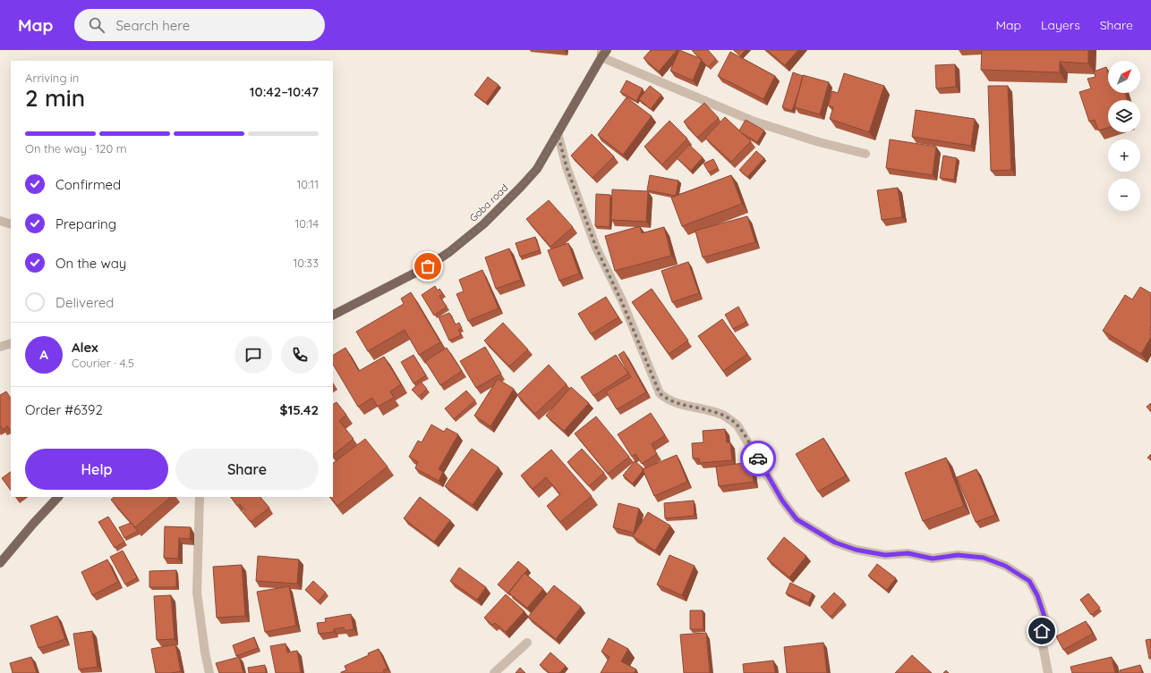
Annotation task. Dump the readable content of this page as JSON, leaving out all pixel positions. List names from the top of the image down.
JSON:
{
  "streets": {
    "main road": ["Goba road"]
  },
  "north": "top right",
  "page": {
    "header": "Map",
    "search": "Search here",
    "nav": ["Map", "Layers", "Share"],
    "map_buttons": ["+", "−"],
    "heading": ["2 min", "Arriving in", "10:42–10:47"],
    "panel": [
      "Alex",
      "Courier · 4.5",
      "Order #6392",
      "$15.42"
    ],
    "bar": "On the way · 120 m",
    "list": [
      ["Confirmed", "10:11"],
      ["Preparing", "10:14"],
      ["On the way", "10:33"],
      "Delivered"
    ],
    "round": "A",
    "buttons": ["Help", "Share"]
  }
}
